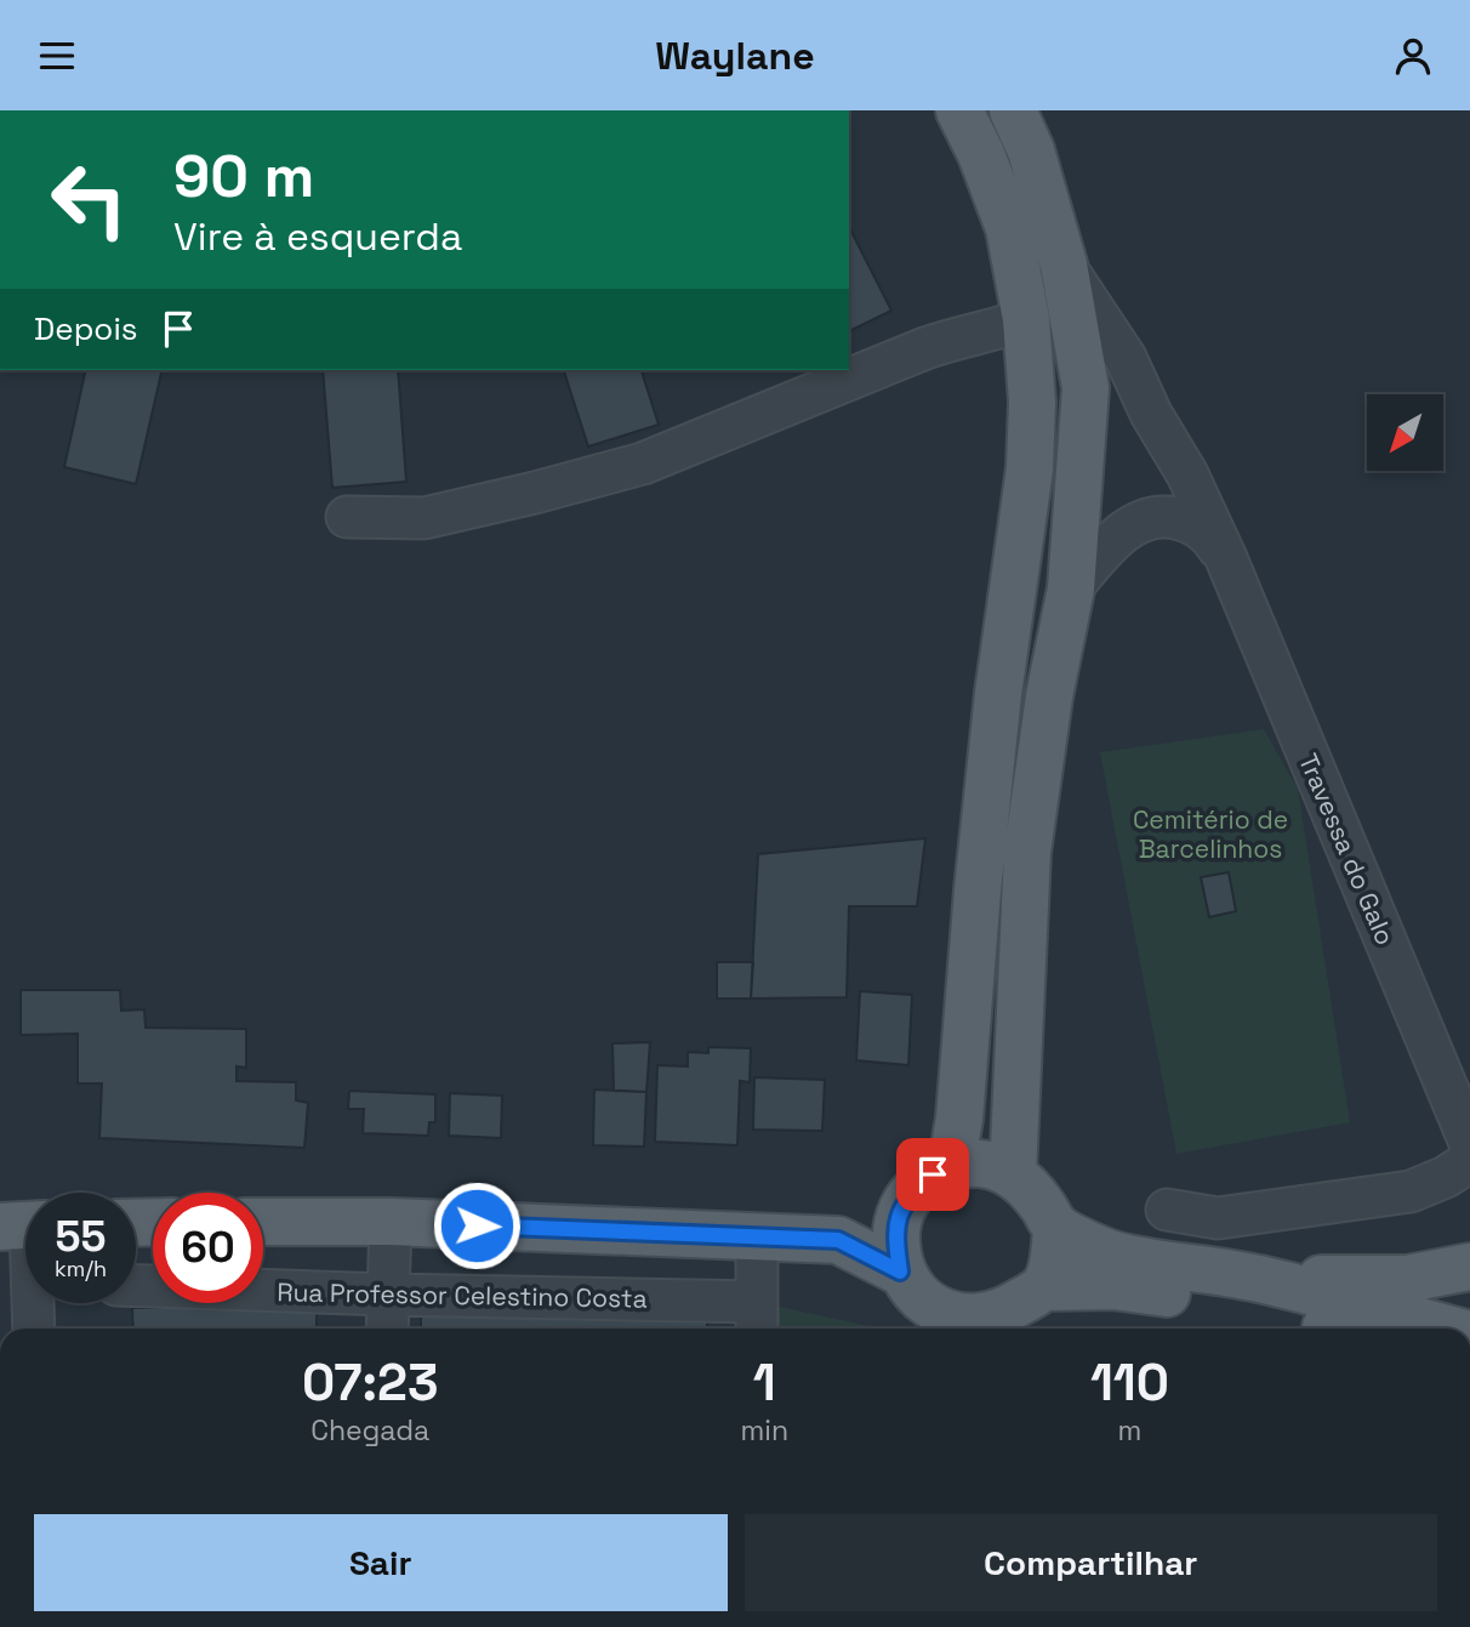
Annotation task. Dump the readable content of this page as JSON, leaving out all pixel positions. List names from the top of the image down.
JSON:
{
  "streets": {
    "street": ["Travessa do Galo", "Rua Professor Celestino Costa"]
  },
  "parks": ["Cemitério de Barcelinhos"],
  "north": "bottom left",
  "page": {
    "header": "Waylane",
    "turn": ["90 m", "Vire à esquerda"],
    "then": "Depois",
    "speed": "55 km/h",
    "limit": "60",
    "eta": [
      "07:23",
      "Chegada",
      "1",
      "min",
      "110",
      "m"
    ],
    "buttons": ["Sair", "Compartilhar"]
  }
}
